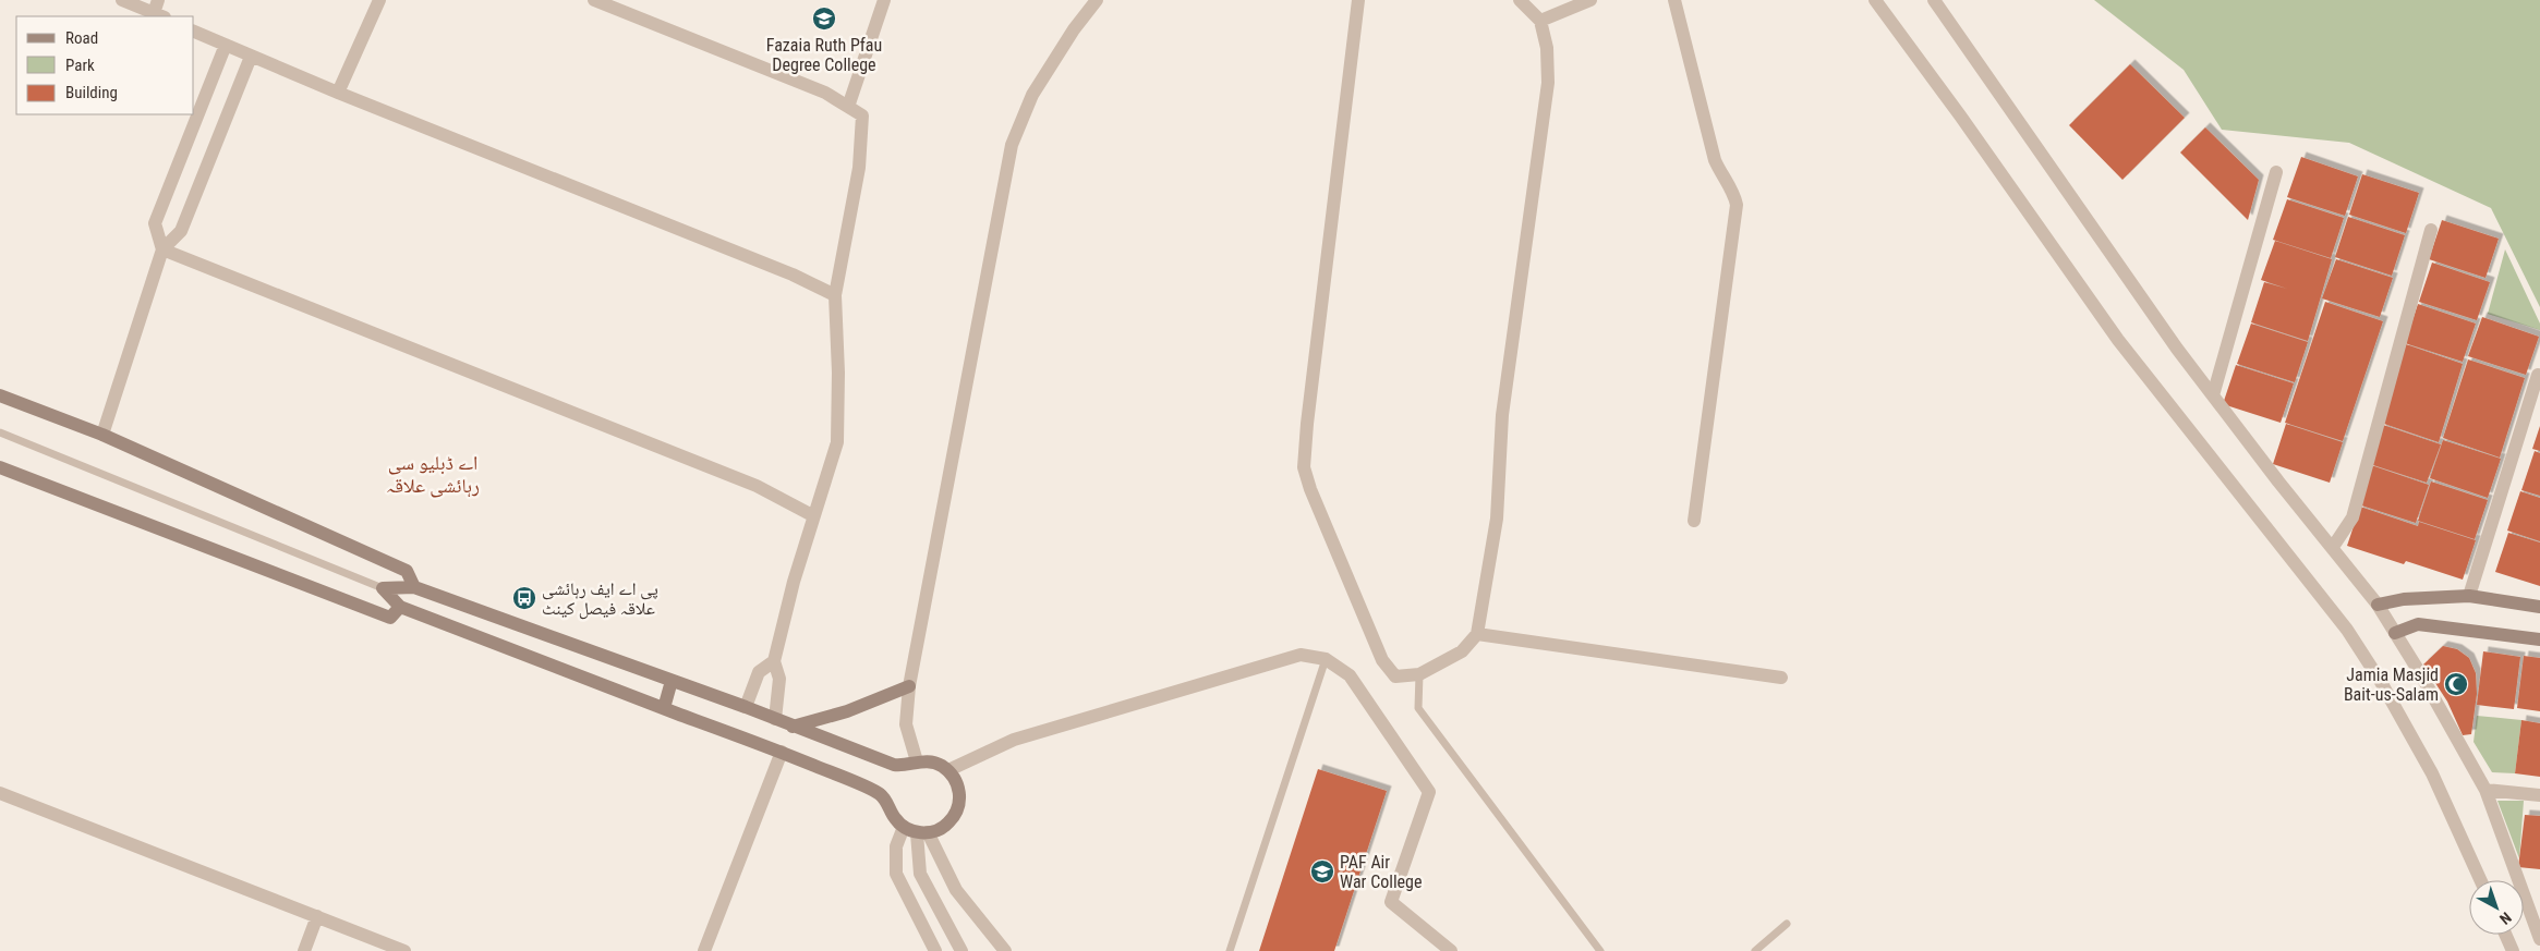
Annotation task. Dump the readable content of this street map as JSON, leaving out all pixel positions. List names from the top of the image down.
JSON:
{
  "districts": ["اے ڈبلیو سی رہائشی علاقہ"],
  "places": {
    "school or university": ["Fazaia Ruth Pfau Degree College", "PAF Air War College"],
    "bus stop": ["پی اے ایف رہائشی علاقہ فیصل کینٹ"],
    "mosque": ["Jamia Masjid Bait-us-Salam"]
  },
  "legend": ["Road", "Park", "Building"],
  "north": "bottom right"
}
